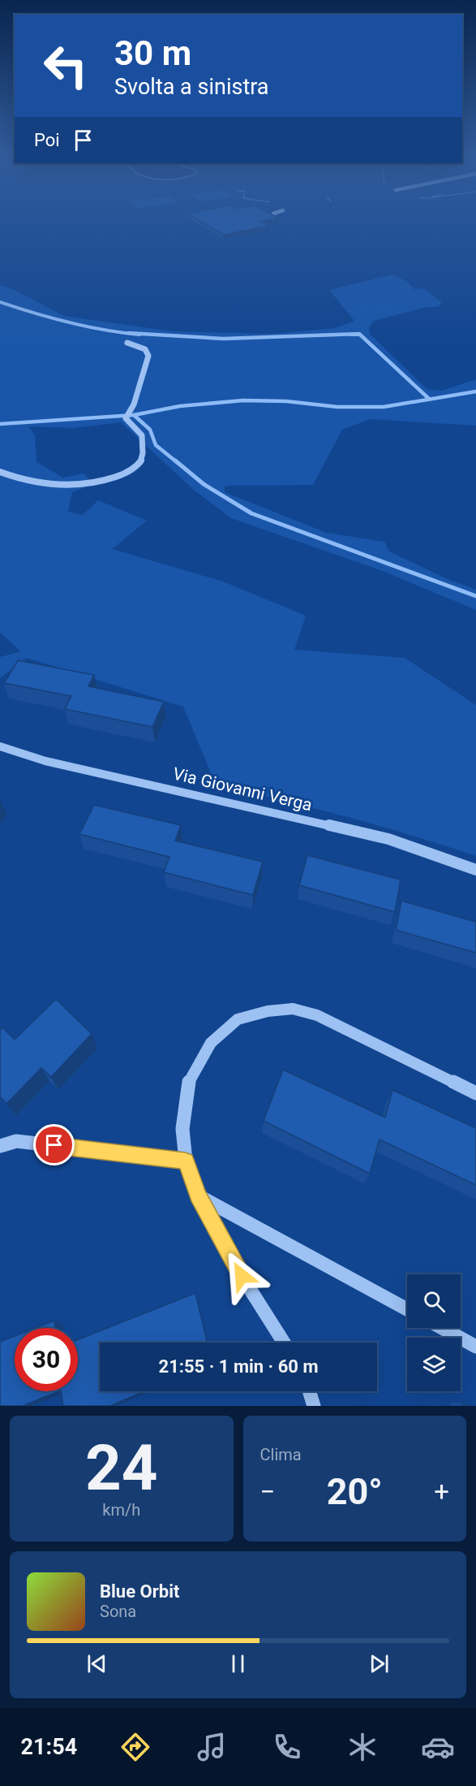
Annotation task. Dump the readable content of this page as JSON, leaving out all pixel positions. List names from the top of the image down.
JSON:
{
  "streets": {
    "street": ["Via Giovanni Verga"]
  },
  "page": {
    "turn": ["30 m", "Svolta a sinistra"],
    "then": "Poi",
    "limit": "30",
    "trip": "21:55 · 1 min · 60 m",
    "tile": [
      ["24", "km/h"],
      "Clima"
    ],
    "heat": ["−", "20°", "+"],
    "song": ["Blue Orbit", "Sona"],
    "tabs": "21:54"
  }
}
